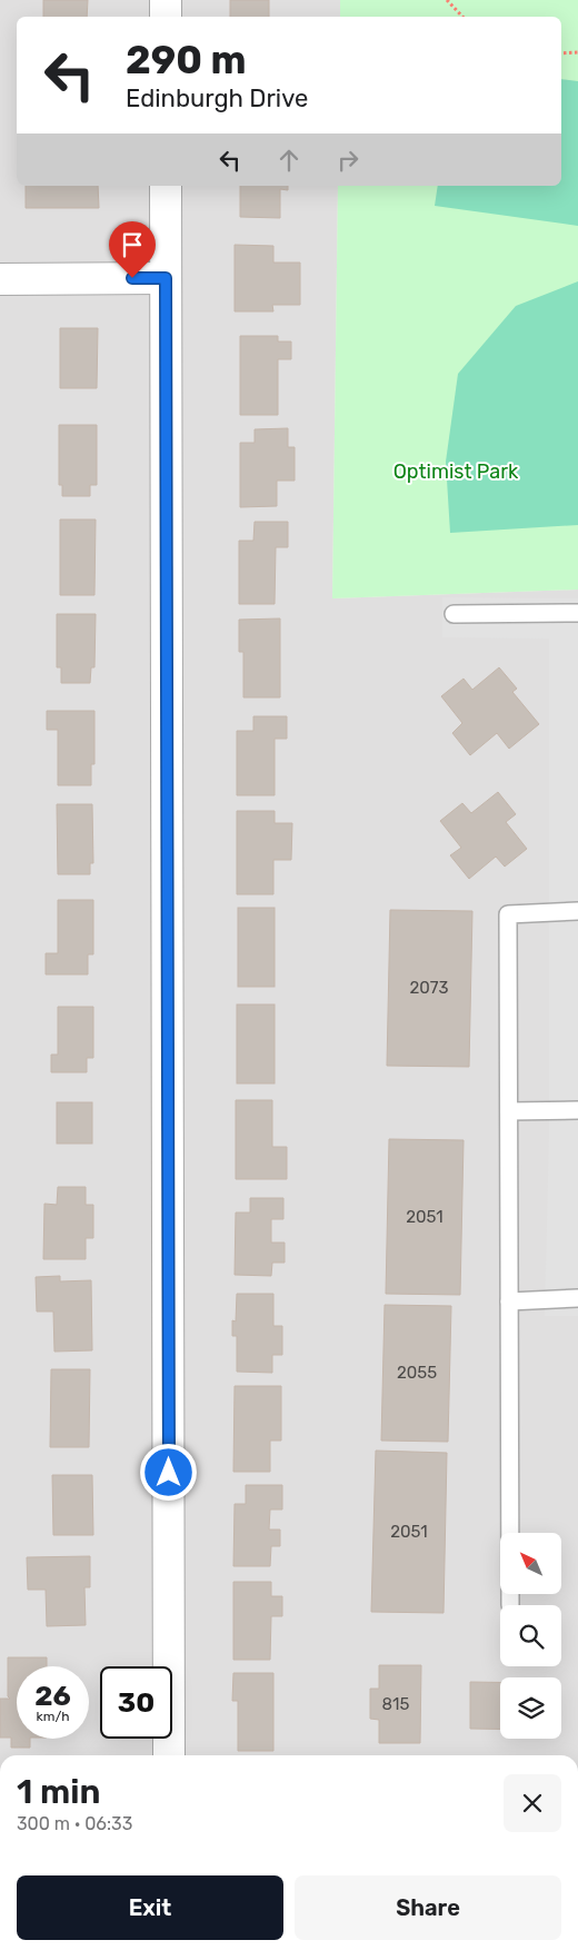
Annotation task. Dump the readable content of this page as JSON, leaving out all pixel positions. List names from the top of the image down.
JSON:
{
  "parks": ["Optimist Park"],
  "house_numbers": [
    "2073",
    "2051",
    "2055",
    "2051",
    "815"
  ],
  "north": "top left",
  "page": {
    "turn": ["290 m", "Edinburgh Drive"],
    "speed": "26 km/h",
    "limit": "30",
    "heading": ["1 min", "300 m · 06:33"],
    "buttons": ["Exit", "Share"]
  }
}
